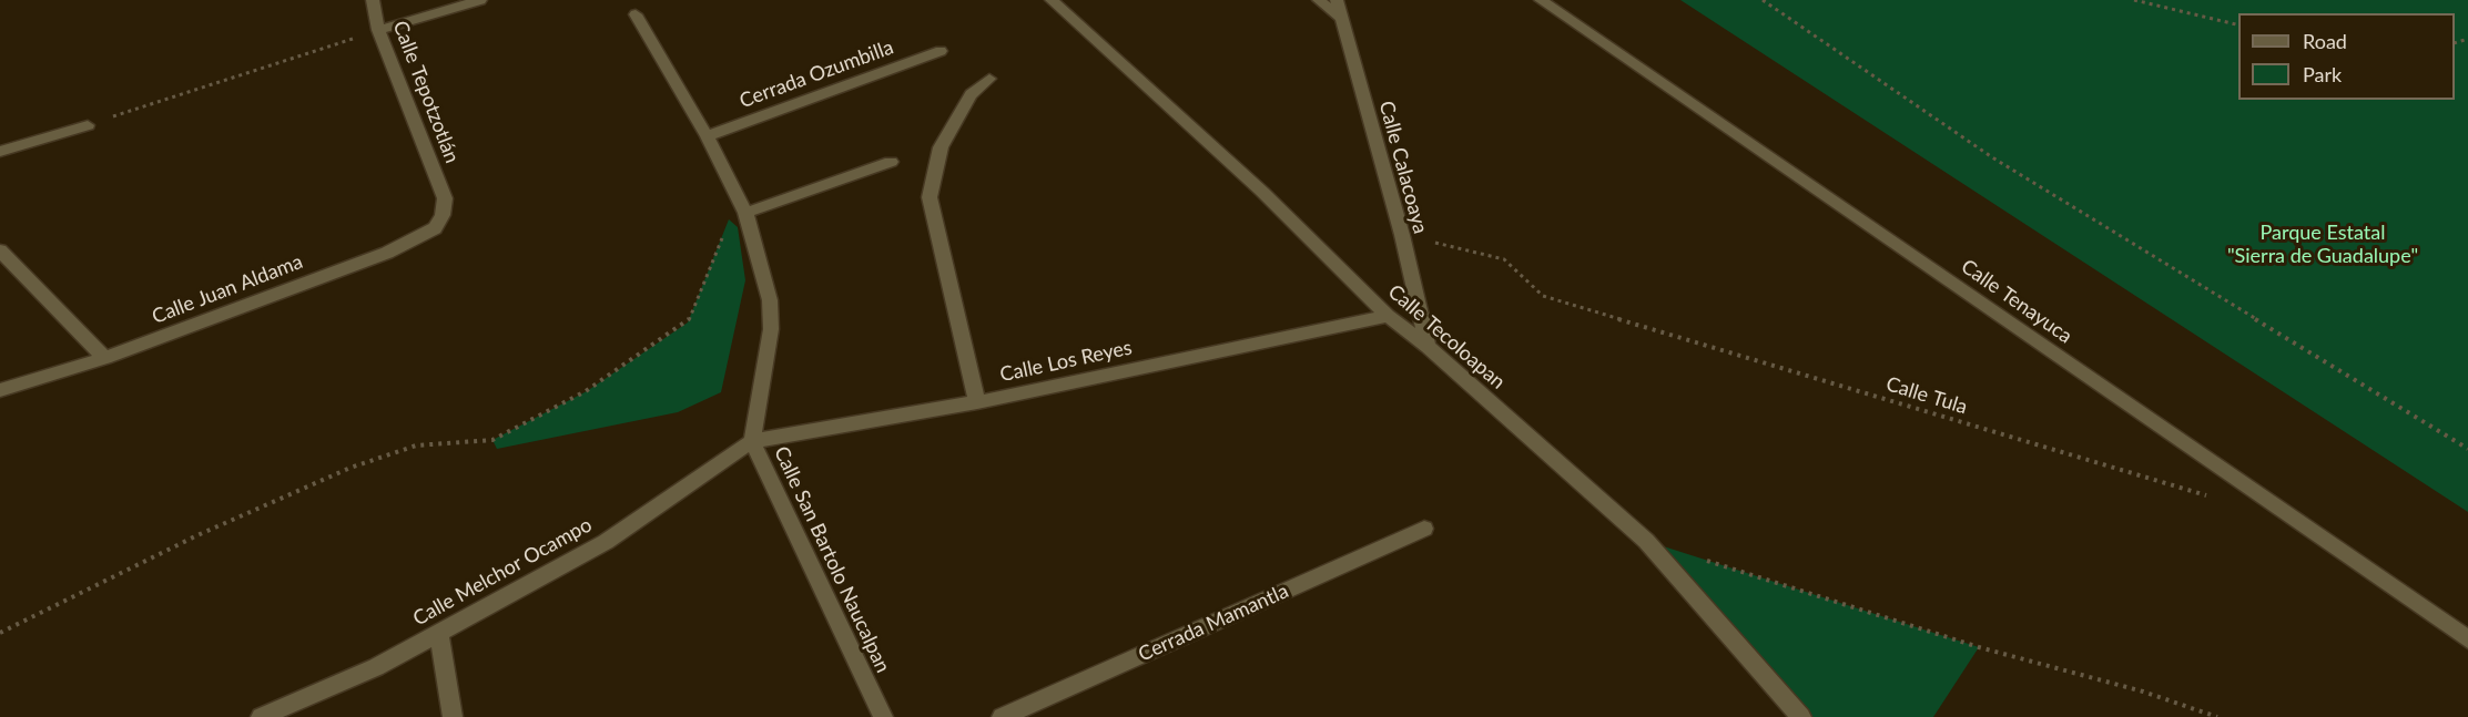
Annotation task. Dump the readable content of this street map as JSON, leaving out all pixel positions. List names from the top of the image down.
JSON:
{
  "streets": {
    "street": [
      "Cerrada Ozumbilla",
      "Calle Tepotzotlán",
      "Calle Calacoaya",
      "Calle Juan Aldama",
      "Calle Tenayuca",
      "Calle Tecoloapan",
      "Calle Los Reyes",
      "Calle San Bartolo Naucalpan",
      "Calle Melchor Ocampo",
      "Cerrada Mamantla"
    ],
    "path": ["Calle Tula"]
  },
  "crossings": [
    ["Cerrada Ozumbilla", "Calle San Bartolo Naucalpan"],
    ["Calle Tepotzotlán", "Calle Juan Aldama"],
    ["Calle Calacoaya", "Calle Tecoloapan"],
    ["Calle Calacoaya", "Calle Tula"],
    ["Calle Tecoloapan", "Calle Los Reyes"],
    ["Calle Los Reyes", "Calle San Bartolo Naucalpan"],
    ["Calle Los Reyes", "Calle Melchor Ocampo"],
    ["Calle San Bartolo Naucalpan", "Calle Melchor Ocampo"]
  ],
  "parks": ["Parque Estatal \"Sierra de Guadalupe\""],
  "legend": ["Road", "Park"]
}
